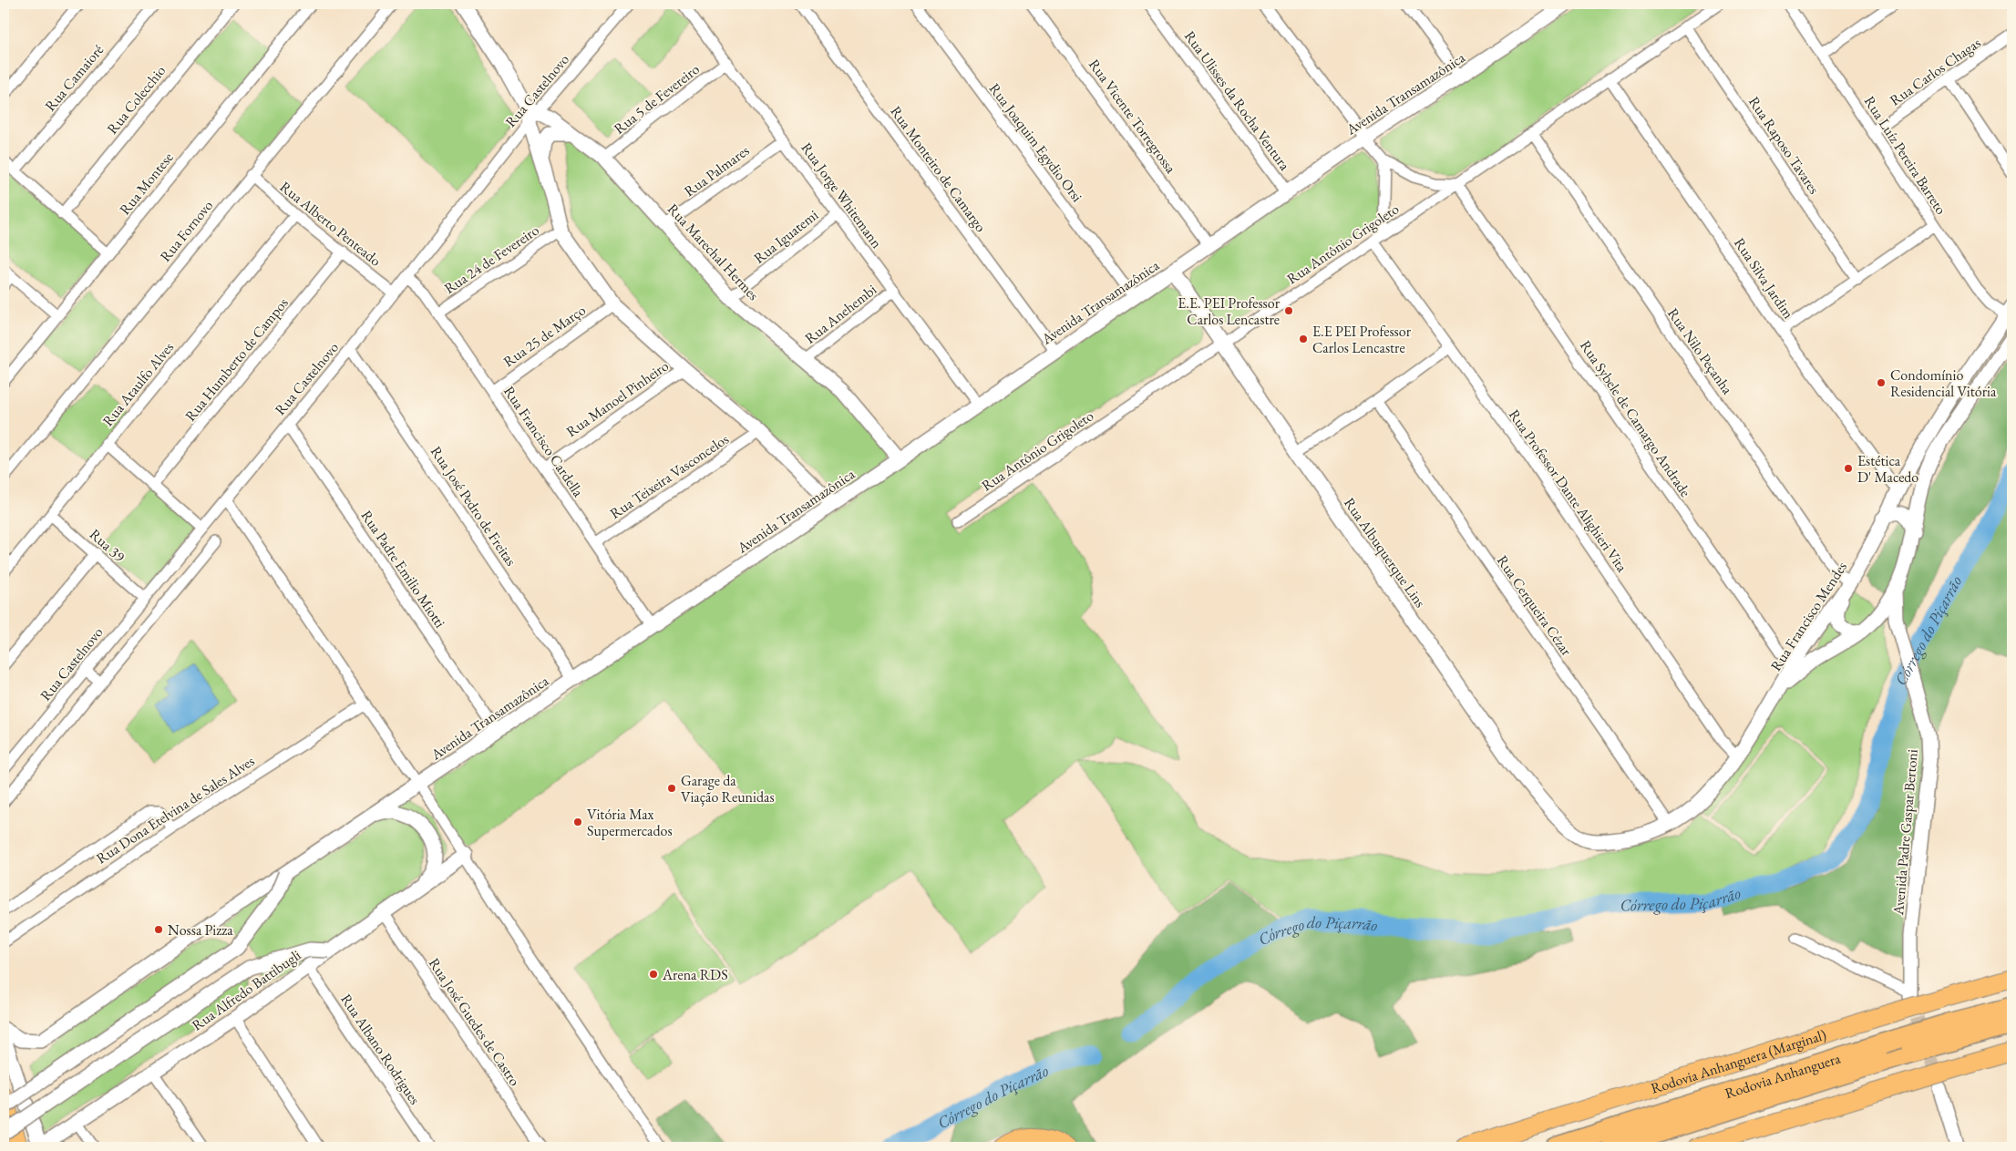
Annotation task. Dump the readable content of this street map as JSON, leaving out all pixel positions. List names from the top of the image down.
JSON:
{
  "streets": {
    "highway": ["Rodovia Anhanguera (Marginal)", "Rodovia Anhanguera"],
    "street": [
      "Rua Carlos Chagas",
      "Rua Camaioré",
      "Rua Castelnovo",
      "Avenida Transamazônica",
      "Rua 5 de Fevereiro",
      "Rua Colecchio",
      "Rua Ulisses da Rocha Ventura",
      "Rua Vicente Torregrossa",
      "Rua Joaquim Egydio Orsi",
      "Rua Raposo Tavares",
      "Rua Luíz Pereira Barreto",
      "Rua Monteiro de Camargo",
      "Rua Palmares",
      "Rua Montese",
      "Rua Jorge Whitemann",
      "Rua Alberto Penteado",
      "Rua Fornovo",
      "Rua Iguatemi",
      "Rua Antônio Grigoleto",
      "Rua Marechal Hermes",
      "Rua 24 de Fevereiro",
      "Rua Silva Jardim",
      "Rua Anehembi",
      "Rua 25 de Março",
      "Rua Nilo Peçanha",
      "Rua Humberto de Campos",
      "Rua Ataulfo Alves",
      "Rua Manoel Pinheiro",
      "Rua Sybele de Camargo Andrade",
      "Rua Francisco Cardella",
      "Rua Teixeira Vasconcelos",
      "Rua Professor Dante Alighieri Vita",
      "Rua José Pedro de Freitas",
      "Rua 39",
      "Rua Albuquerque Lins",
      "Rua Padre Emilio Miotti",
      "Rua Cerqueira Cézar",
      "Rua Francisco Mendes",
      "Rua Dona Etelvina de Sales Alves",
      "Avenida Padre Gaspar Bertoni",
      "Rua Alfredo Battibugli",
      "Rua José Guedes de Castro",
      "Rua Albano Rodrigues"
    ]
  },
  "crossings": [
    ["Rua Carlos Chagas", "Rua Luíz Pereira Barreto"],
    ["Rua Castelnovo", "Rua Alberto Penteado"],
    ["Rua Castelnovo", "Rua Marechal Hermes"],
    ["Rua Castelnovo", "Rua Francisco Cardella"],
    ["Rua Castelnovo", "Rua José Pedro de Freitas"],
    ["Rua Castelnovo", "Rua 39"],
    ["Rua Castelnovo", "Rua Padre Emilio Miotti"],
    ["Avenida Transamazônica", "Rua Ulisses da Rocha Ventura"],
    ["Avenida Transamazônica", "Rua Vicente Torregrossa"],
    ["Avenida Transamazônica", "Rua Joaquim Egydio Orsi"],
    ["Avenida Transamazônica", "Rua Monteiro de Camargo"],
    ["Avenida Transamazônica", "Rua Jorge Whitemann"],
    ["Avenida Transamazônica", "Rua Marechal Hermes"],
    ["Avenida Transamazônica", "Rua Francisco Cardella"],
    ["Avenida Transamazônica", "Rua José Pedro de Freitas"],
    ["Avenida Transamazônica", "Rua Albuquerque Lins"],
    ["Avenida Transamazônica", "Rua Padre Emilio Miotti"],
    ["Rua 5 de Fevereiro", "Rua Jorge Whitemann"],
    ["Rua 5 de Fevereiro", "Rua Marechal Hermes"],
    ["Rua Raposo Tavares", "Rua Antônio Grigoleto"],
    ["Rua Luíz Pereira Barreto", "Rua Francisco Mendes"],
    ["Rua Palmares", "Rua Jorge Whitemann"],
    ["Rua Palmares", "Rua Marechal Hermes"],
    ["Rua Jorge Whitemann", "Rua Iguatemi"],
    ["Rua Jorge Whitemann", "Rua Anehembi"],
    ["Rua Alberto Penteado", "Rua Fornovo"],
    ["Rua Alberto Penteado", "Rua Humberto de Campos"],
    ["Rua Alberto Penteado", "Rua Ataulfo Alves"],
    ["Rua Iguatemi", "Rua Marechal Hermes"],
    ["Rua Antônio Grigoleto", "Rua Silva Jardim"],
    ["Rua Antônio Grigoleto", "Rua Nilo Peçanha"],
    ["Rua Antônio Grigoleto", "Rua Sybele de Camargo Andrade"],
    ["Rua Antônio Grigoleto", "Rua Professor Dante Alighieri Vita"],
    ["Rua Antônio Grigoleto", "Rua Albuquerque Lins"],
    ["Rua Marechal Hermes", "Rua Anehembi"],
    ["Rua 24 de Fevereiro", "Rua Francisco Cardella"],
    ["Rua Silva Jardim", "Rua Francisco Mendes"],
    ["Rua 25 de Março", "Rua Francisco Cardella"],
    ["Rua Nilo Peçanha", "Rua Francisco Mendes"],
    ["Rua Ataulfo Alves", "Rua 39"],
    ["Rua Manoel Pinheiro", "Rua Francisco Cardella"],
    ["Rua Sybele de Camargo Andrade", "Rua Francisco Mendes"],
    ["Rua Francisco Cardella", "Rua Teixeira Vasconcelos"],
    ["Rua Albuquerque Lins", "Rua Cerqueira Cézar"],
    ["Rua Francisco Mendes", "Avenida Padre Gaspar Bertoni"],
    ["Rua Alfredo Battibugli", "Rua José Guedes de Castro"],
    ["Rua Alfredo Battibugli", "Rua Albano Rodrigues"]
  ],
  "water": ["Córrego do Piçarrão"],
  "places": [
    "E.E. PEI Professor Carlos Lencastre",
    "E.E PEI Professor Carlos Lencastre",
    "Condomínio Residencial Vitória",
    "Estética D' Macedo",
    "Garage da Viação Reunidas",
    "Vitória Max Supermercados",
    "Nossa Pizza",
    "Arena RDS"
  ]
}
